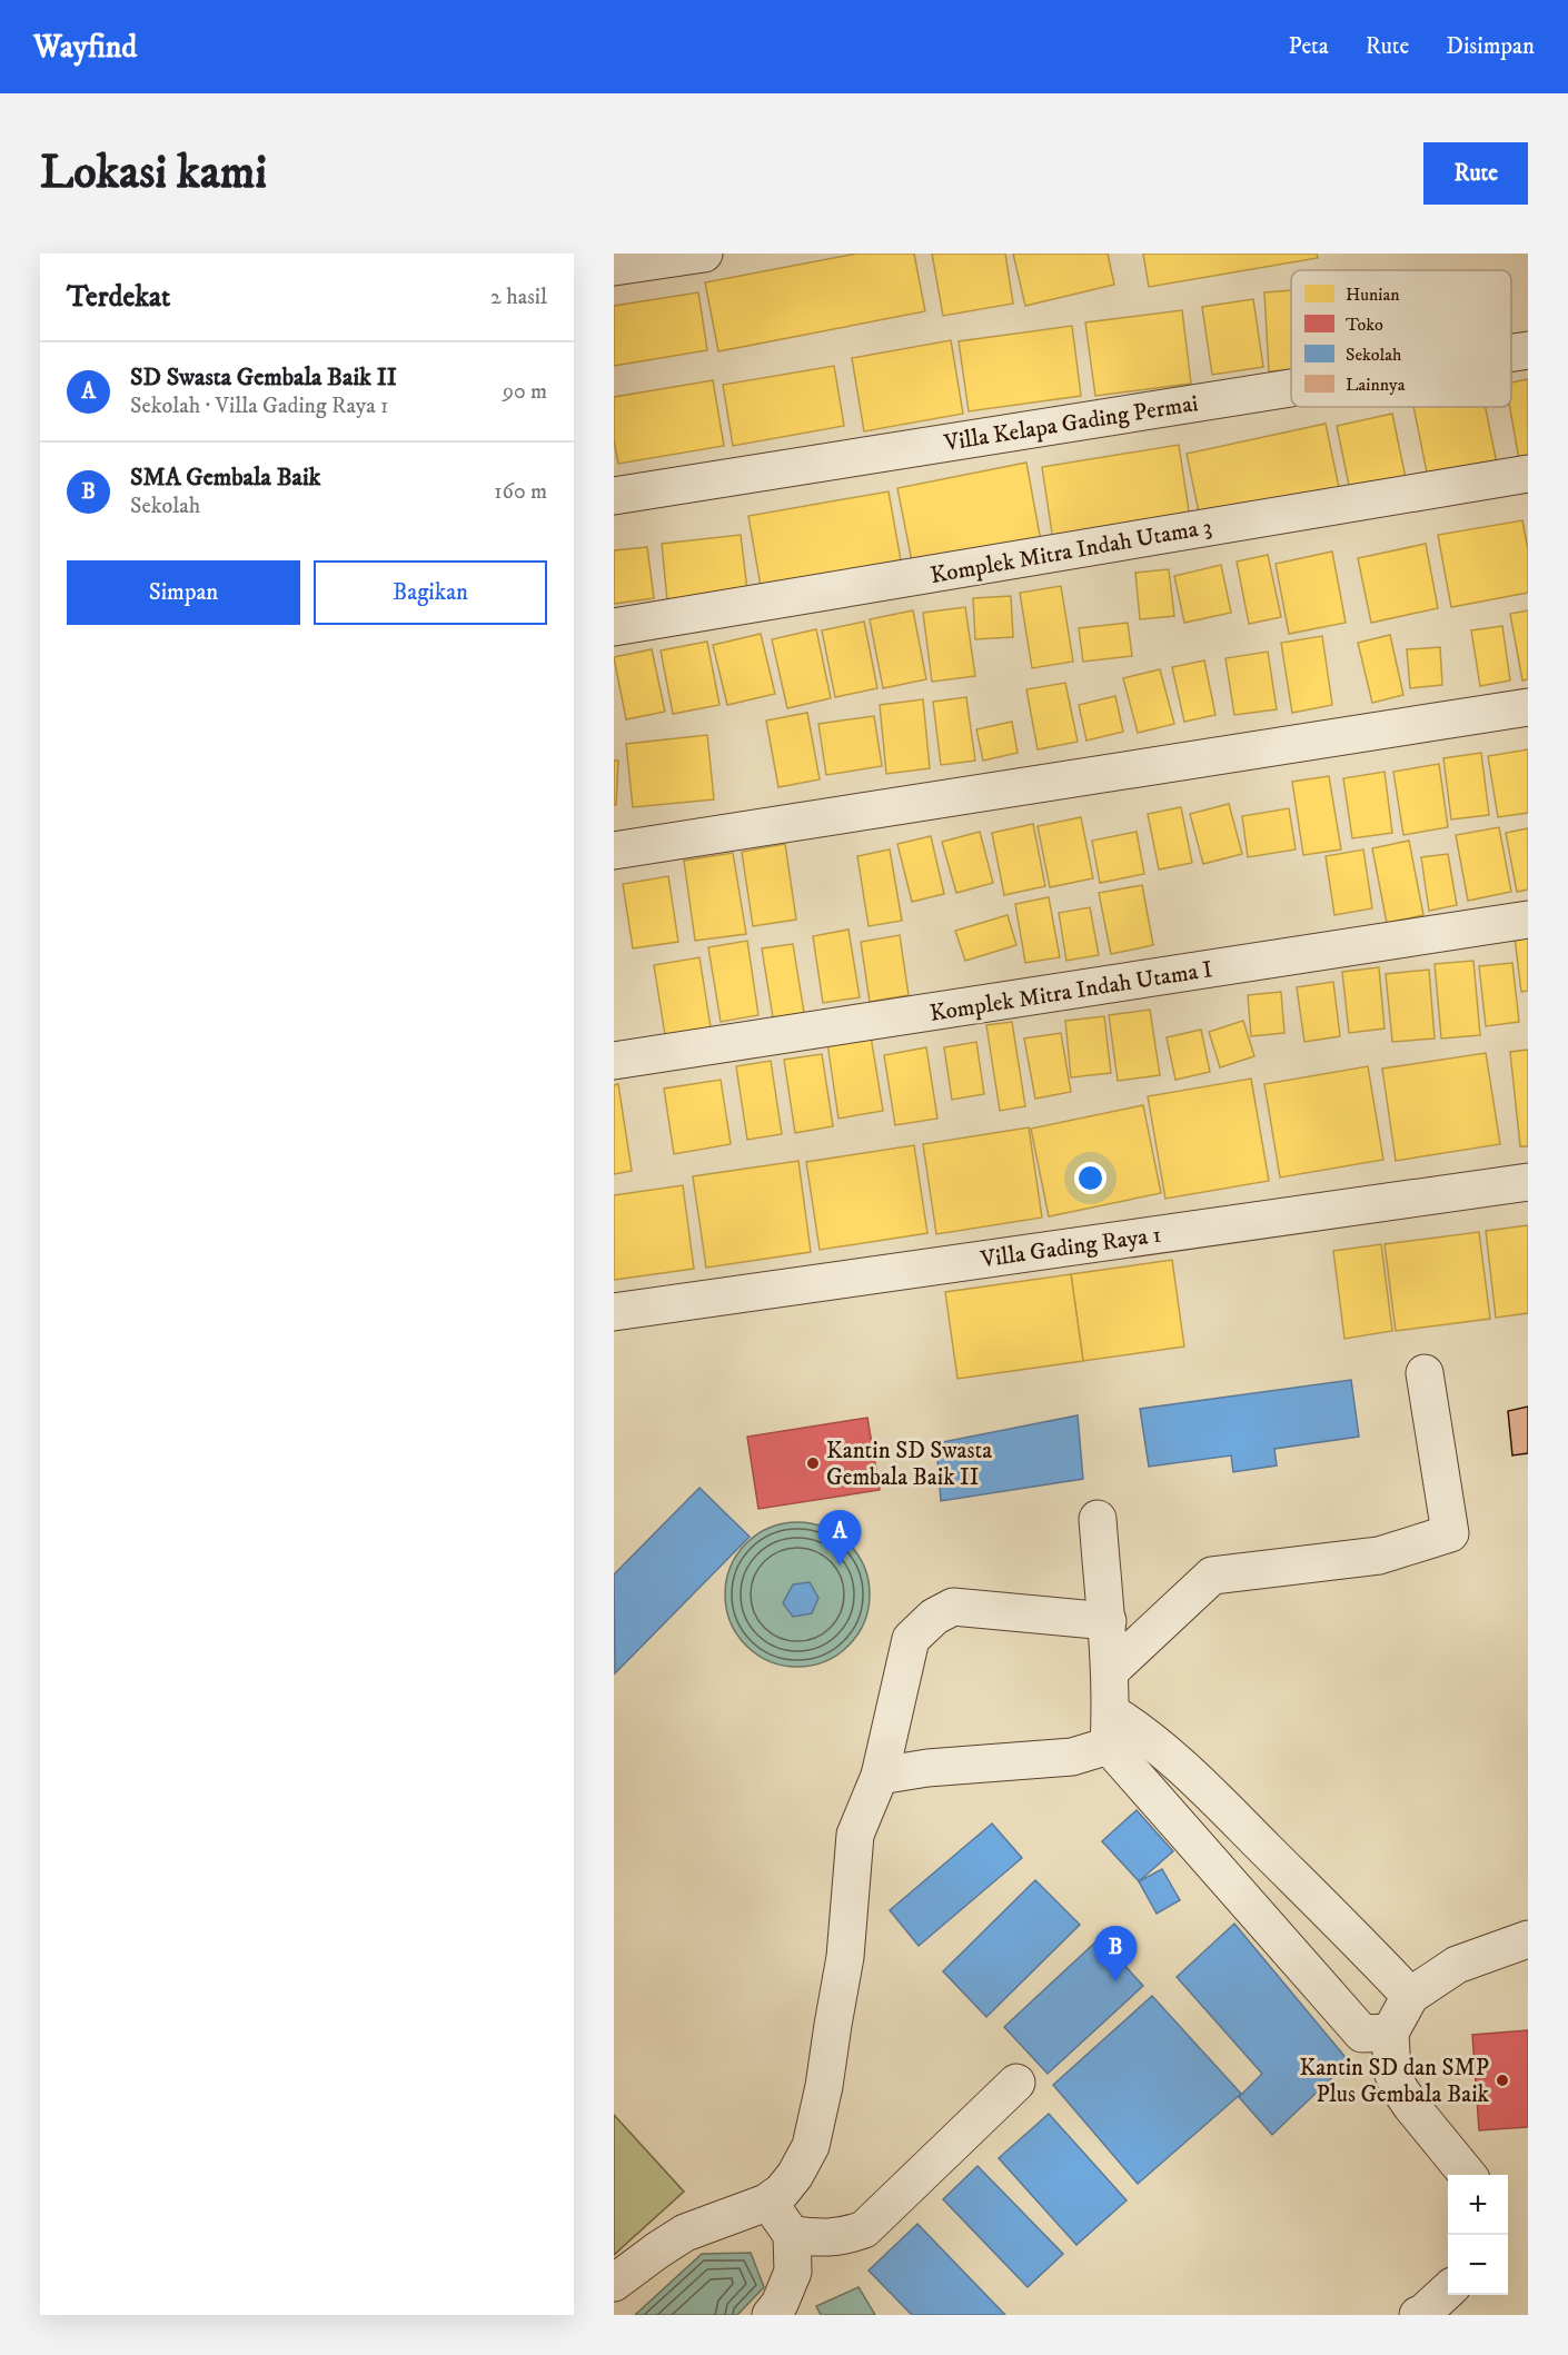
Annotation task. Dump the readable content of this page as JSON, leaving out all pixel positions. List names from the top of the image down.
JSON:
{
  "streets": {
    "street": [
      "Villa Kelapa Gading Permai",
      "Komplek Mitra Indah Utama 3",
      "Komplek Mitra Indah Utama I",
      "Villa Gading Raya 1"
    ]
  },
  "places": ["Kantin SD Swasta Gembala Baik II", "Kantin SD dan SMP Plus Gembala Baik"],
  "legend": [
    "Hunian",
    "Toko",
    "Sekolah",
    "Lainnya"
  ],
  "page": {
    "header": "Wayfind",
    "nav": ["Peta", "Rute", "Disimpan"],
    "buttons": [
      "Rute",
      ["Simpan", "Bagikan"]
    ],
    "title": "Lokasi kami",
    "heading": ["Terdekat", "2 hasil"],
    "list": [
      {
        "mark": "A",
        "name": "SD Swasta Gembala Baik II",
        "note": "Sekolah · Villa Gading Raya 1",
        "value": "90 m"
      },
      {
        "mark": "B",
        "name": "SMA Gembala Baik",
        "note": "Sekolah",
        "value": "160 m"
      }
    ],
    "pins": ["A", "B"],
    "map_buttons": ["+", "−"]
  }
}
